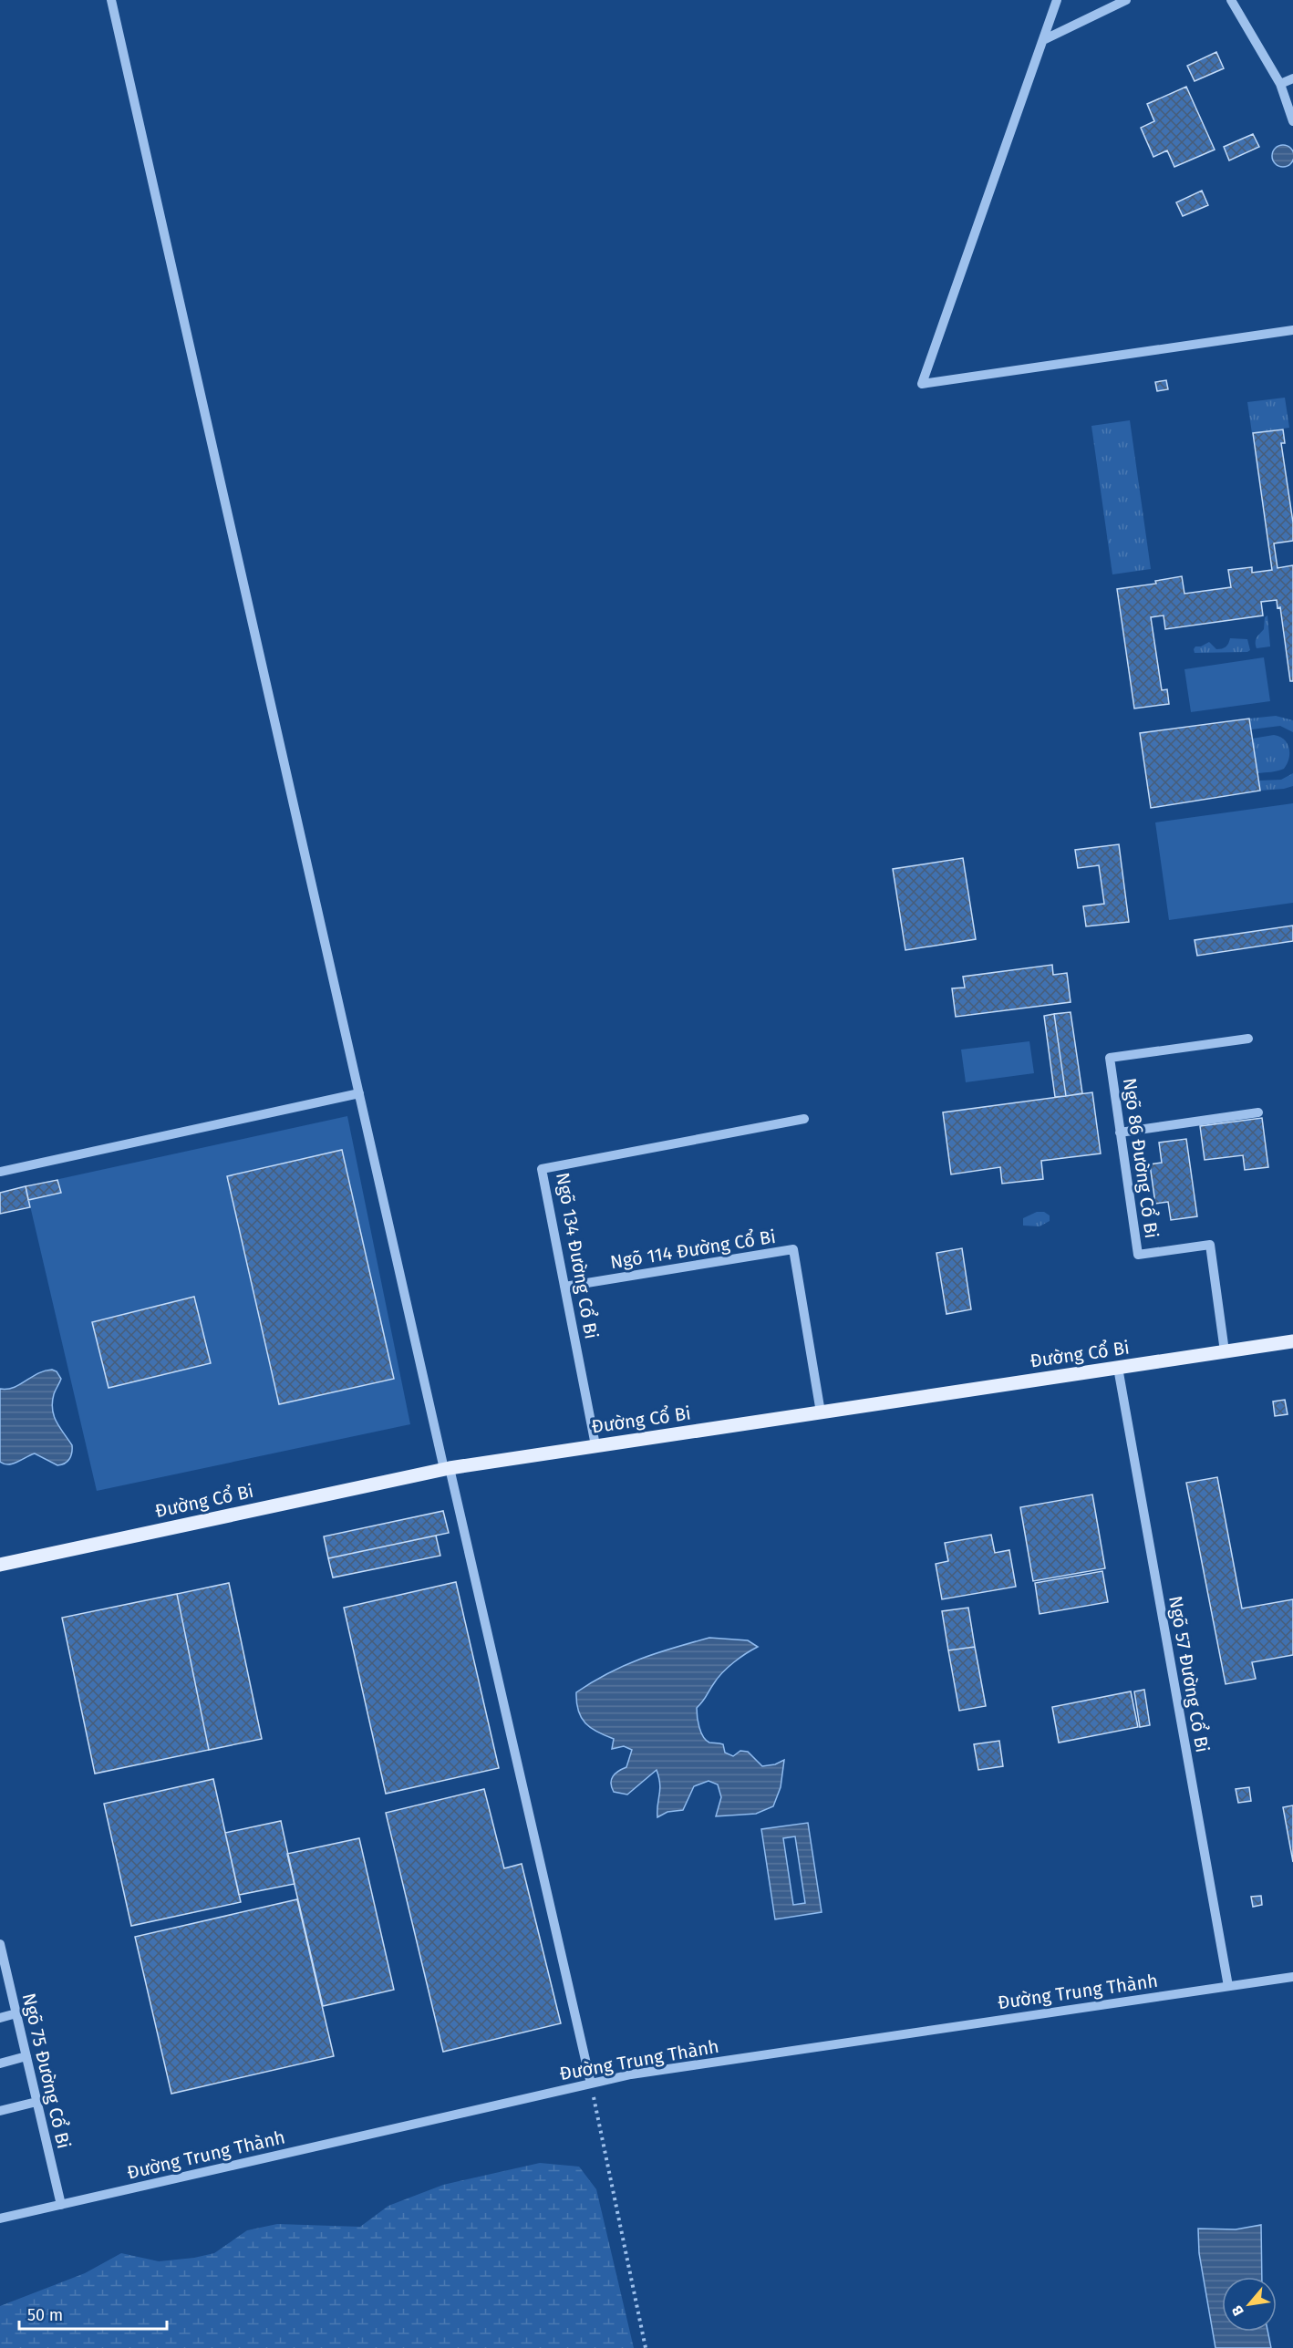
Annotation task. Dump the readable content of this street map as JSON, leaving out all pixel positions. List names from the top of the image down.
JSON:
{
  "streets": {
    "main road": ["Đường Cổ Bi"],
    "street": [
      "Ngõ 86 Đường Cổ Bi",
      "Ngõ 114 Đường Cổ Bi",
      "Ngõ 134 Đường Cổ Bi",
      "Ngõ 57 Đường Cổ Bi",
      "Đường Trung Thành",
      "Ngõ 75 Đường Cổ Bi"
    ]
  },
  "crossings": [
    ["Ngõ 86 Đường Cổ Bi", "Đường Cổ Bi"],
    ["Ngõ 114 Đường Cổ Bi", "Ngõ 134 Đường Cổ Bi"],
    ["Ngõ 114 Đường Cổ Bi", "Đường Cổ Bi"],
    ["Ngõ 134 Đường Cổ Bi", "Đường Cổ Bi"],
    ["Đường Cổ Bi", "Ngõ 57 Đường Cổ Bi"],
    ["Ngõ 57 Đường Cổ Bi", "Đường Trung Thành"],
    ["Đường Trung Thành", "Ngõ 75 Đường Cổ Bi"]
  ],
  "scale_bar": "50 m",
  "north": "bottom left"
}
